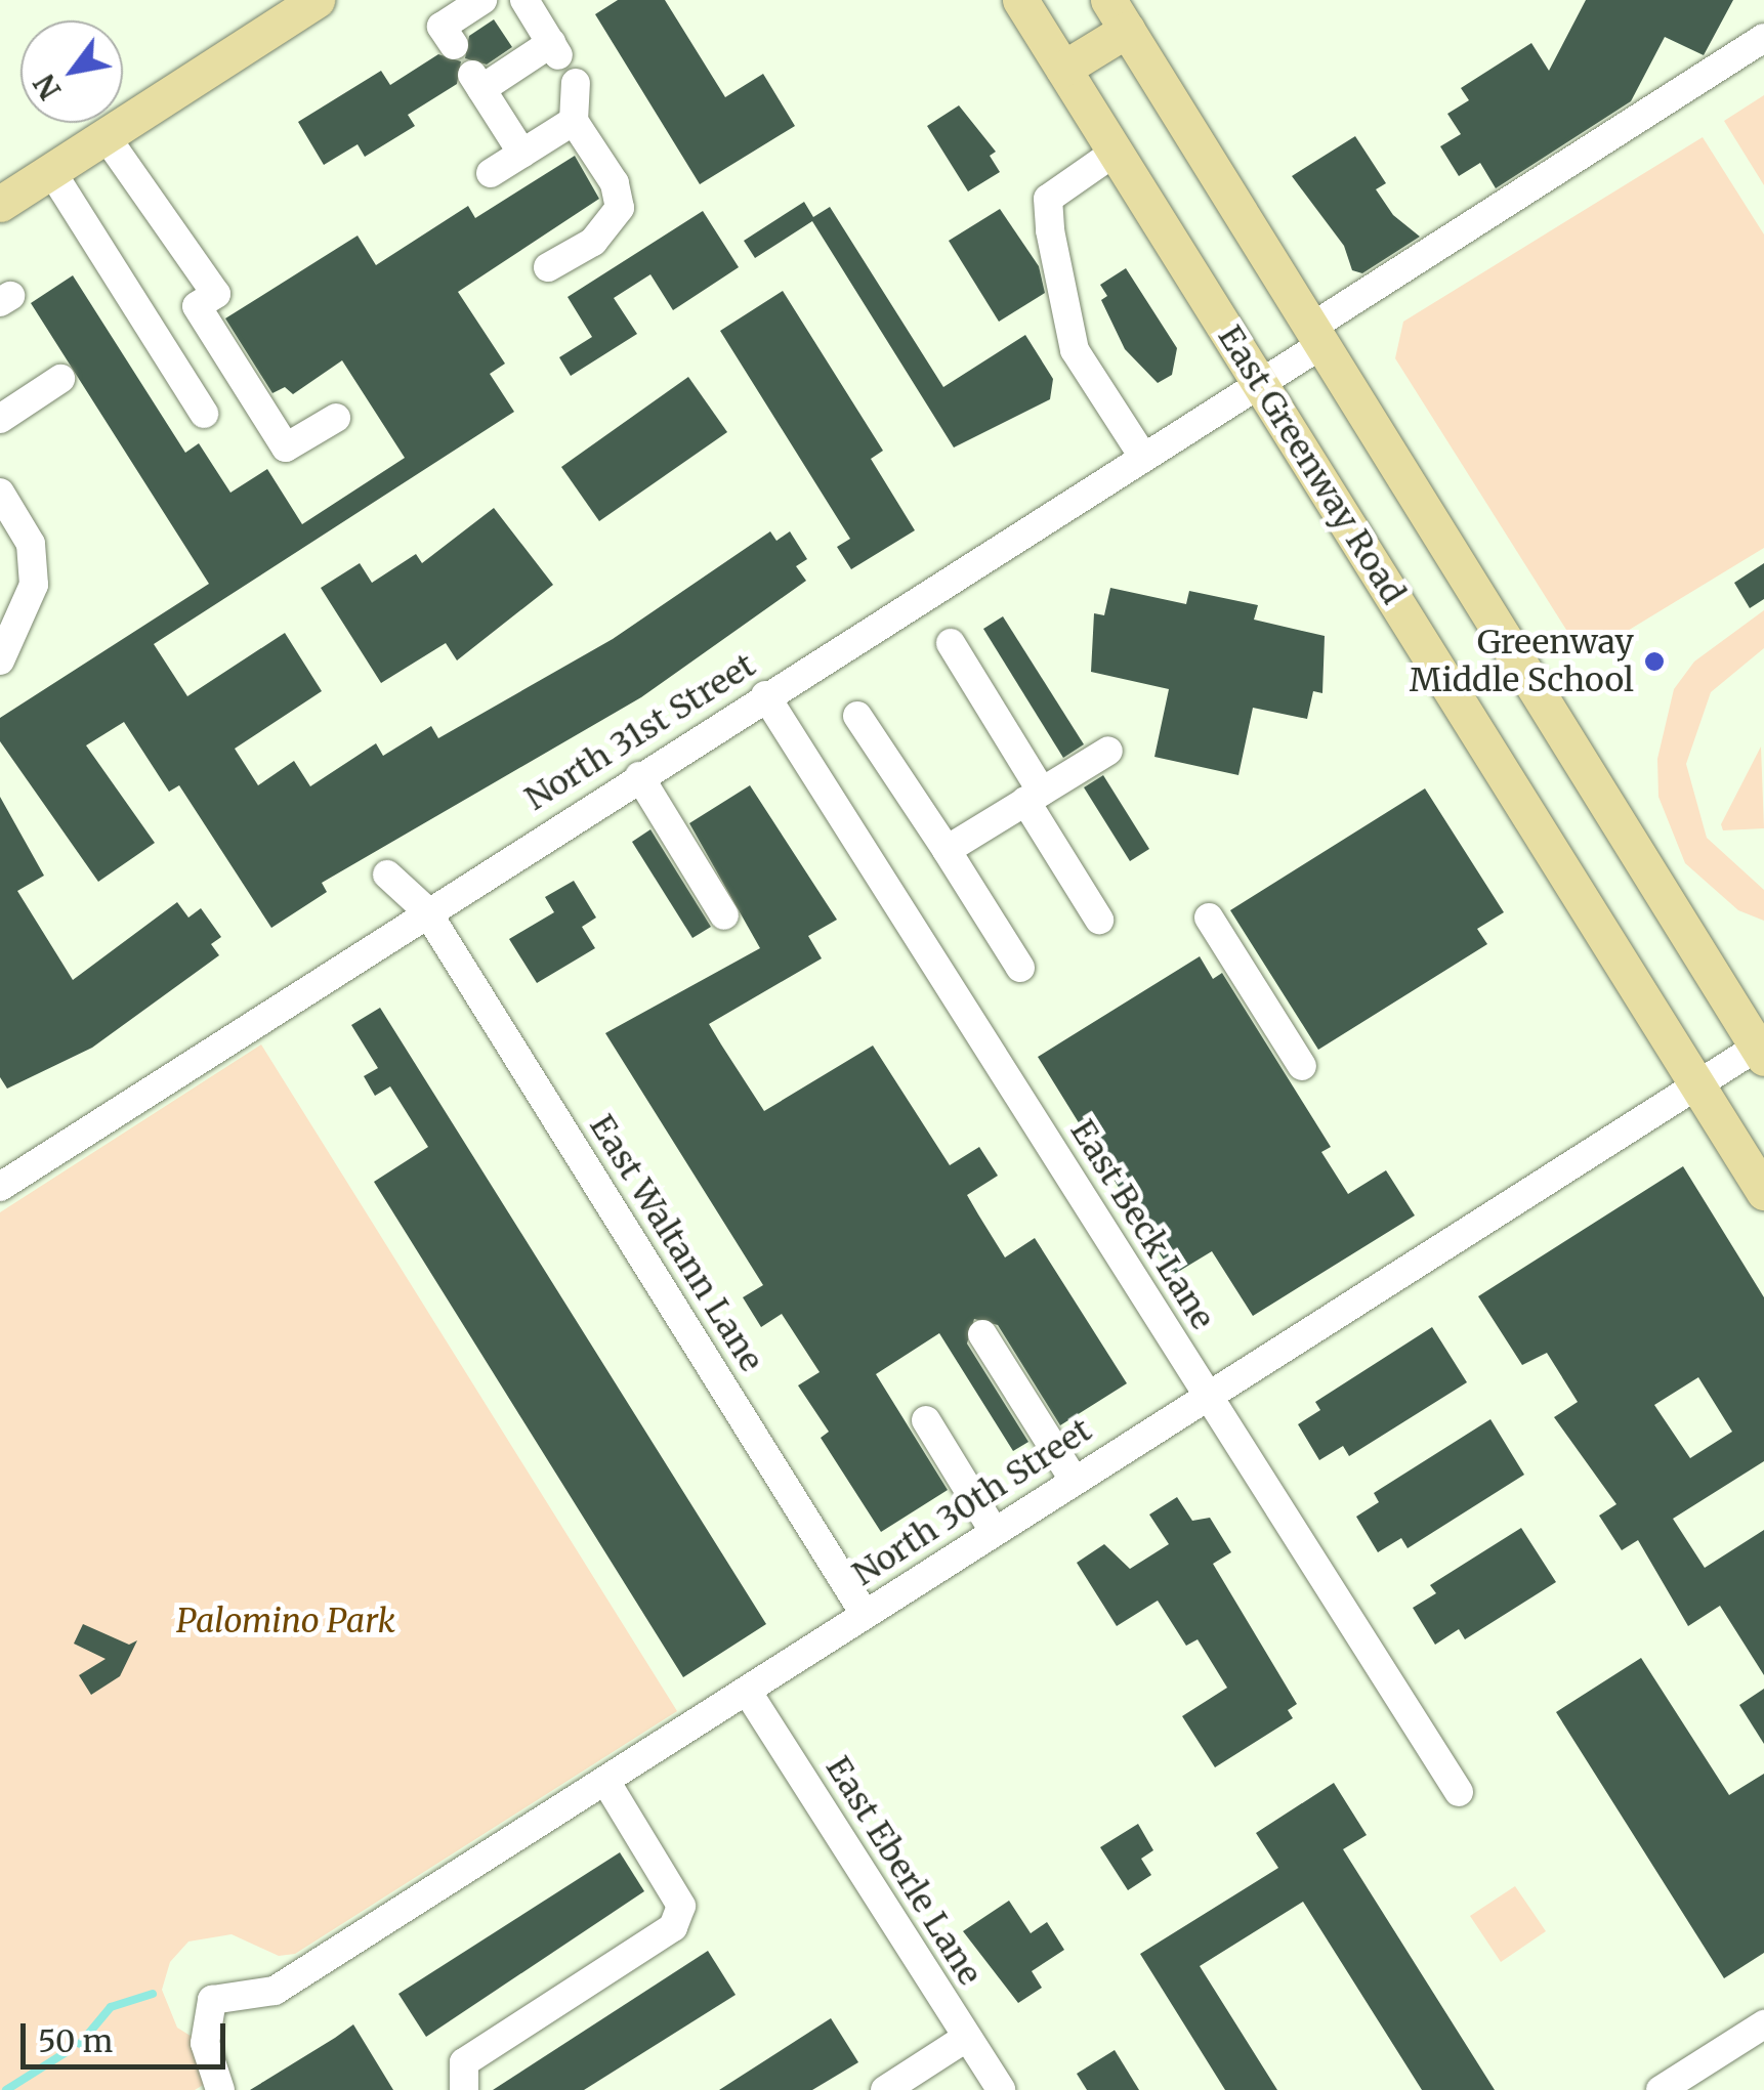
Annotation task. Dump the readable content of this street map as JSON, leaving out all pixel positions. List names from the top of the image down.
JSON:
{
  "streets": {
    "main road": ["East Greenway Road"],
    "street": [
      "North 31st Street",
      "East Beck Lane",
      "East Waltann Lane",
      "North 30th Street",
      "East Eberle Lane"
    ]
  },
  "crossings": [
    ["East Greenway Road", "North 31st Street"],
    ["East Greenway Road", "North 30th Street"],
    ["North 31st Street", "East Beck Lane"],
    ["North 31st Street", "East Waltann Lane"],
    ["East Beck Lane", "North 30th Street"],
    ["East Waltann Lane", "North 30th Street"],
    ["North 30th Street", "East Eberle Lane"]
  ],
  "parks": ["Palomino Park"],
  "places": ["Greenway Middle School"],
  "scale_bar": "50 m",
  "north": "bottom left"
}
